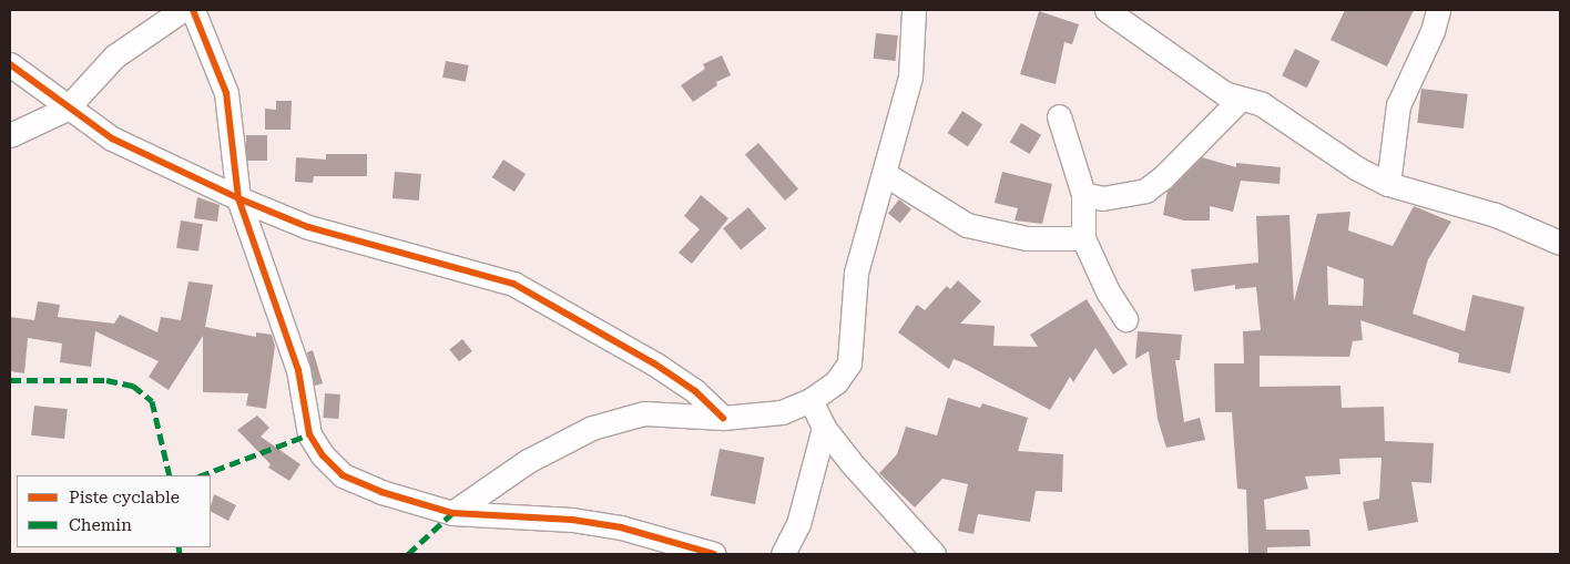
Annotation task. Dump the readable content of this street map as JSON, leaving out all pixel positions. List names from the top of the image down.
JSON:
{
  "legend": ["Piste cyclable", "Chemin"]
}
